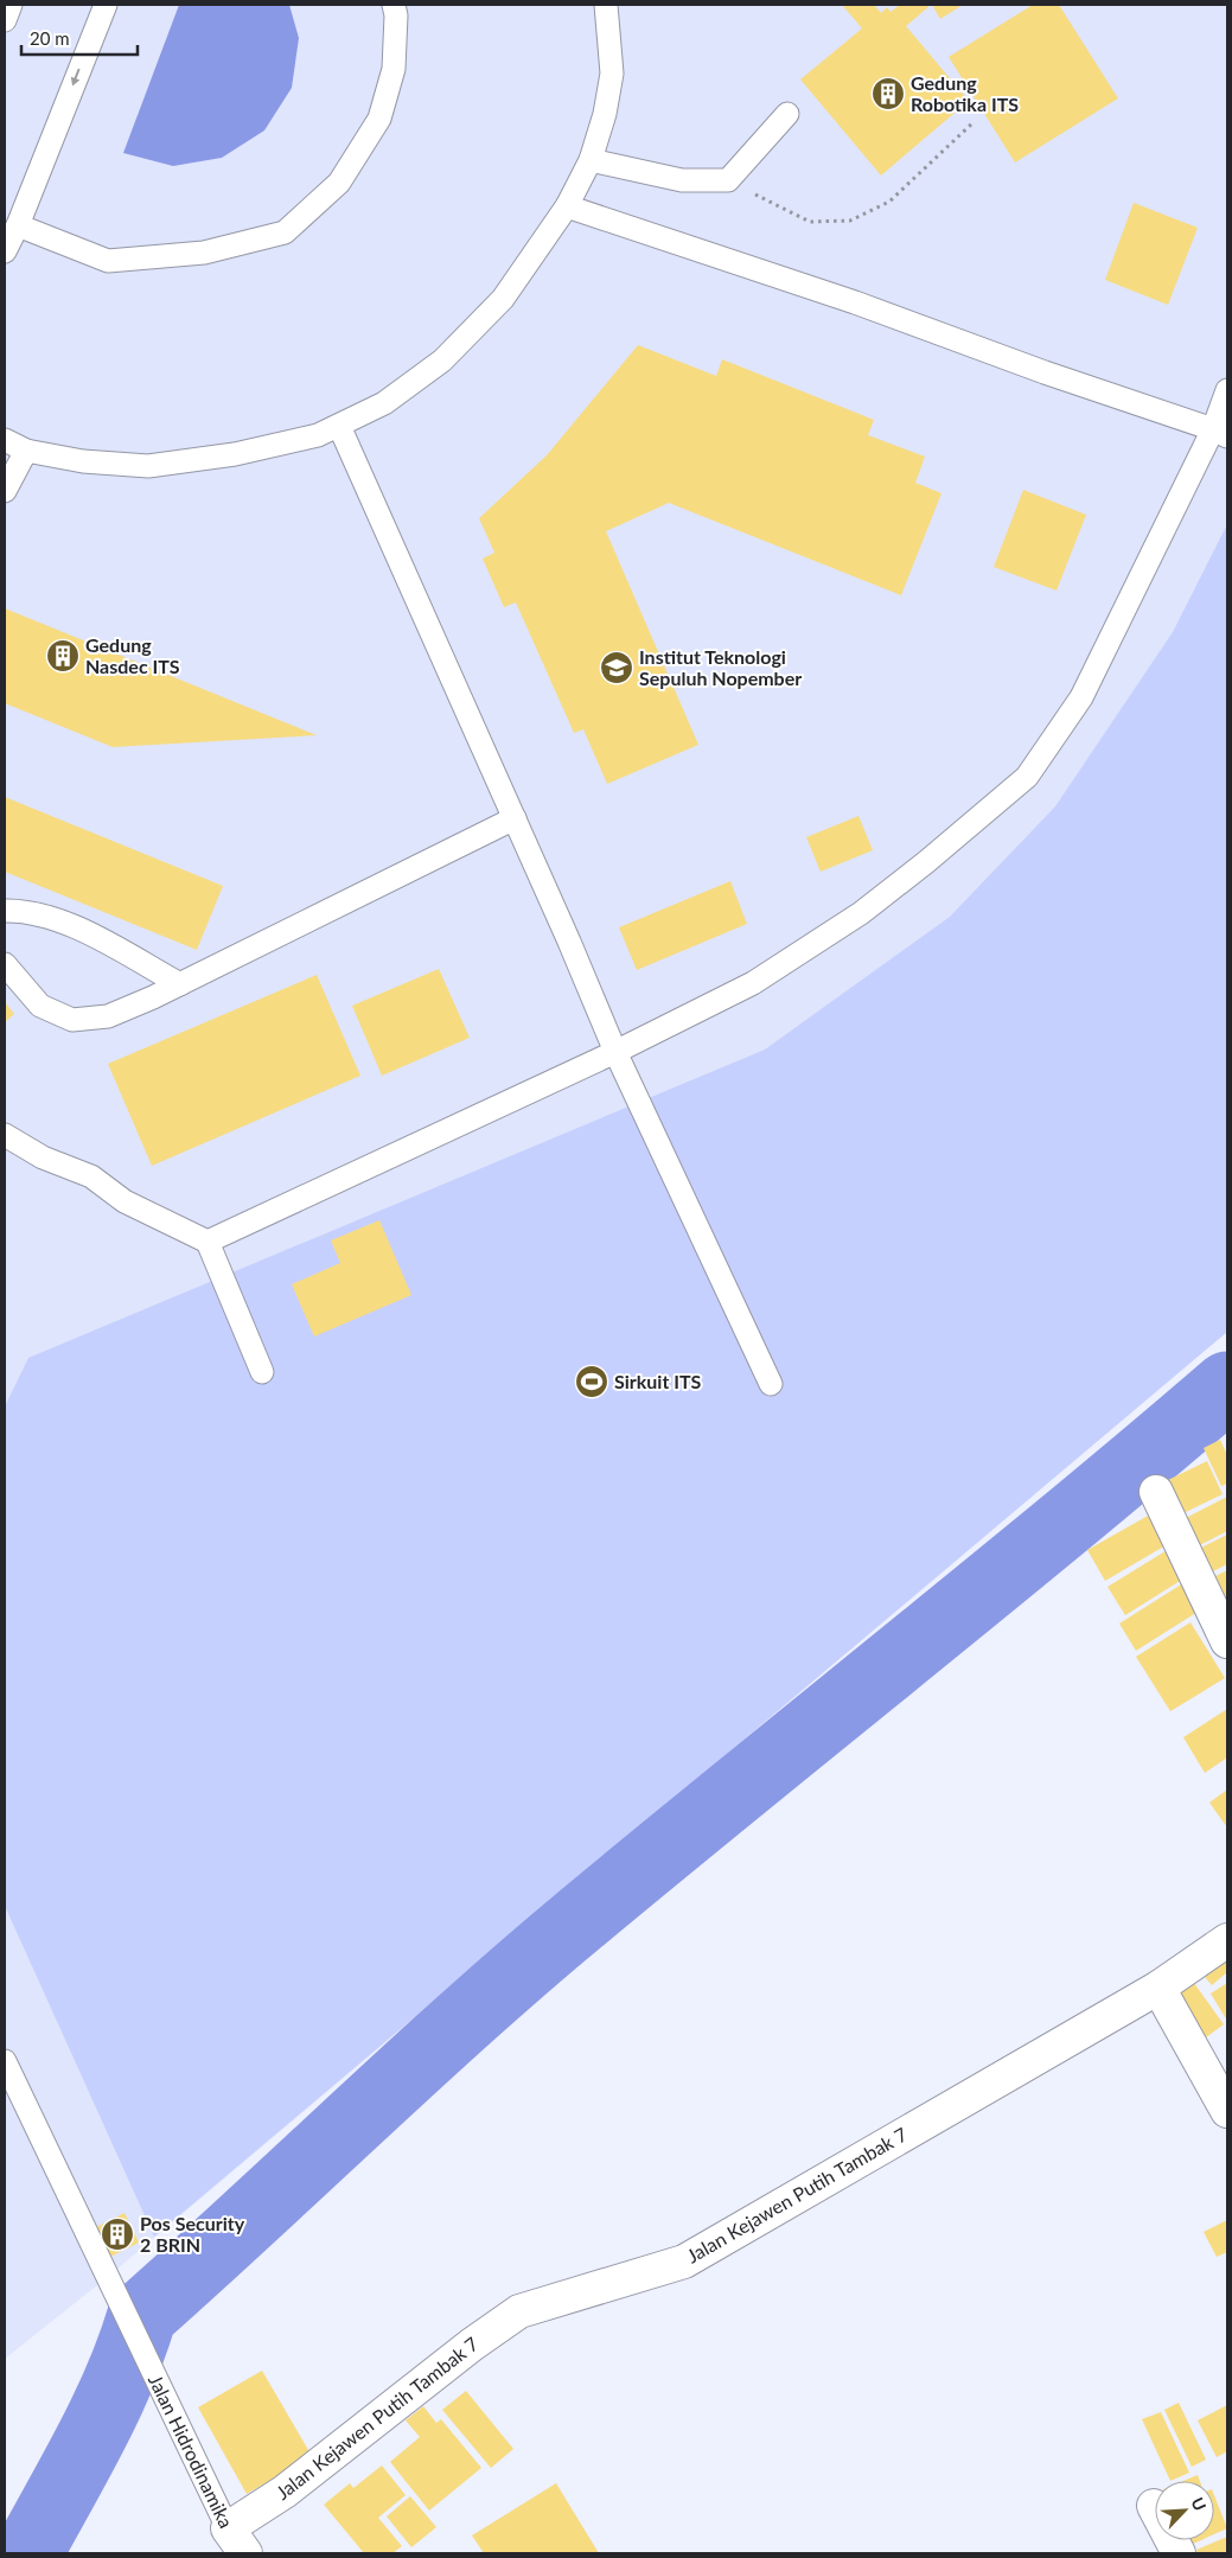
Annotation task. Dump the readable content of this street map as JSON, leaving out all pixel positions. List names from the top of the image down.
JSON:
{
  "streets": {
    "street": ["Jalan Kejawen Putih Tambak 7"],
    "lane": ["Jalan Hidrodinamika"]
  },
  "crossings": [
    ["Jalan Kejawen Putih Tambak 7", "Jalan Hidrodinamika"]
  ],
  "places": {
    "building": ["Gedung Robotika ITS", "Gedung Nasdec ITS", "Pos Security 2 BRIN"],
    "school or university": ["Institut Teknologi Sepuluh Nopember"],
    "sports": ["Sirkuit ITS"]
  },
  "scale_bar": "20 m",
  "north": "top right"
}
